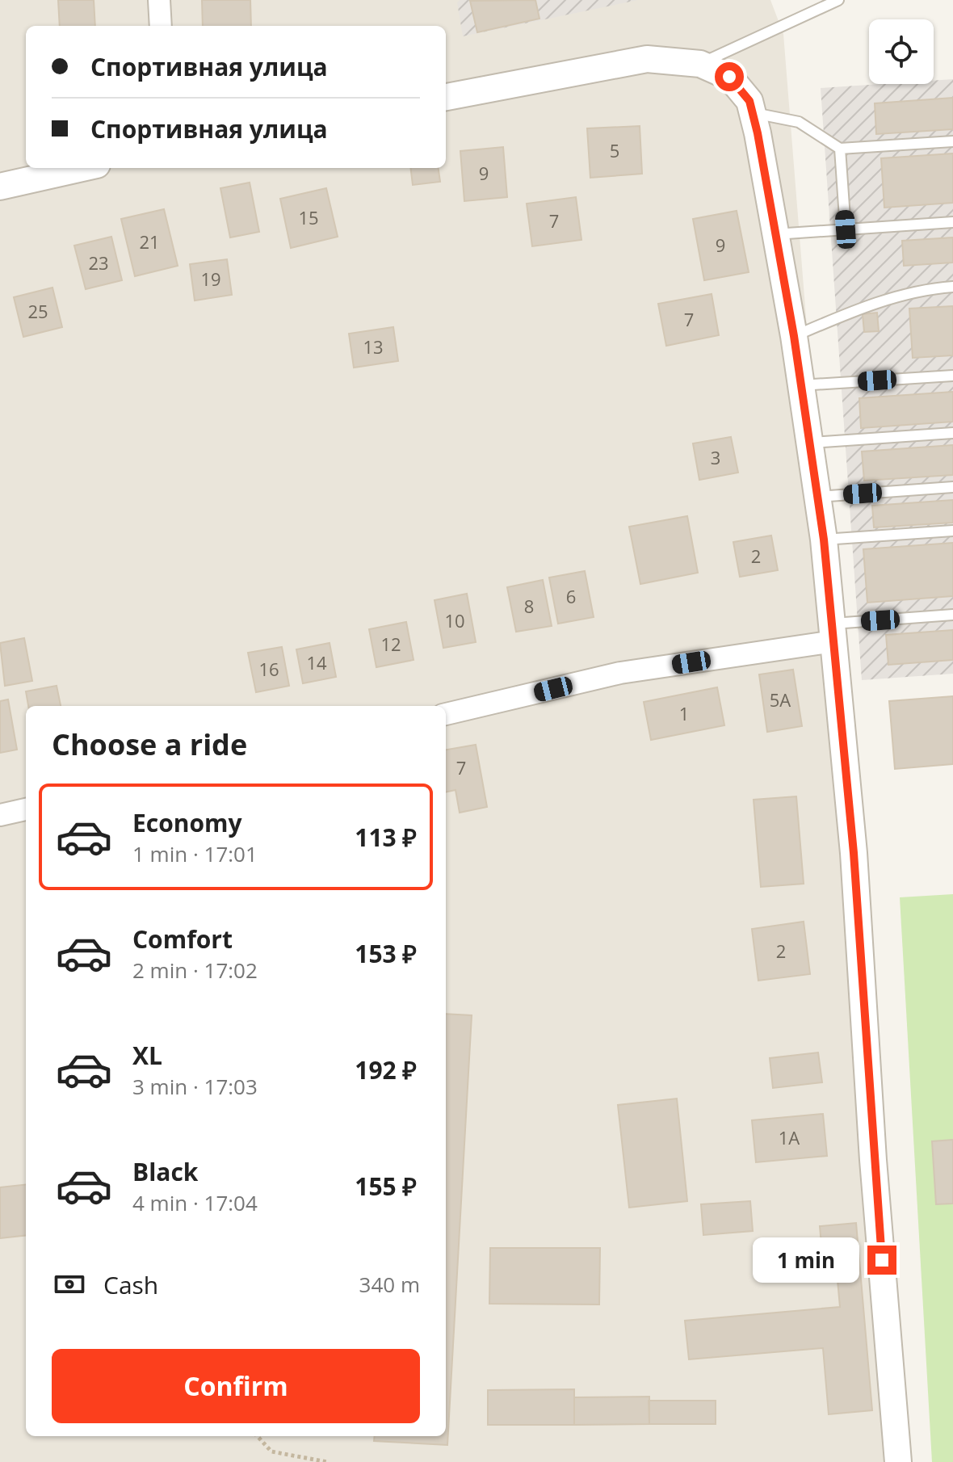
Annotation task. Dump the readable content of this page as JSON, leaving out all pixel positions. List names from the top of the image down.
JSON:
{
  "house_numbers": [
    "5",
    "9",
    "15",
    "7",
    "21",
    "9",
    "23",
    "19",
    "25",
    "7",
    "13",
    "3",
    "2",
    "6",
    "8",
    "10",
    "12",
    "14",
    "16",
    "5А",
    "1",
    "7",
    "2",
    "1А"
  ],
  "page": {
    "banner": ["Спортивная улица", "Спортивная улица"],
    "heading": "Choose a ride",
    "list": [
      {
        "name": "Economy",
        "note": "1 min · 17:01",
        "value": "113 ₽"
      },
      {
        "name": "Comfort",
        "note": "2 min · 17:02",
        "value": "153 ₽"
      },
      {
        "name": "XL",
        "note": "3 min · 17:03",
        "value": "192 ₽"
      },
      {
        "name": "Black",
        "note": "4 min · 17:04",
        "value": "155 ₽"
      }
    ],
    "bubble": "1 min",
    "pay": ["Cash", "340 m"],
    "buttons": "Confirm"
  }
}
